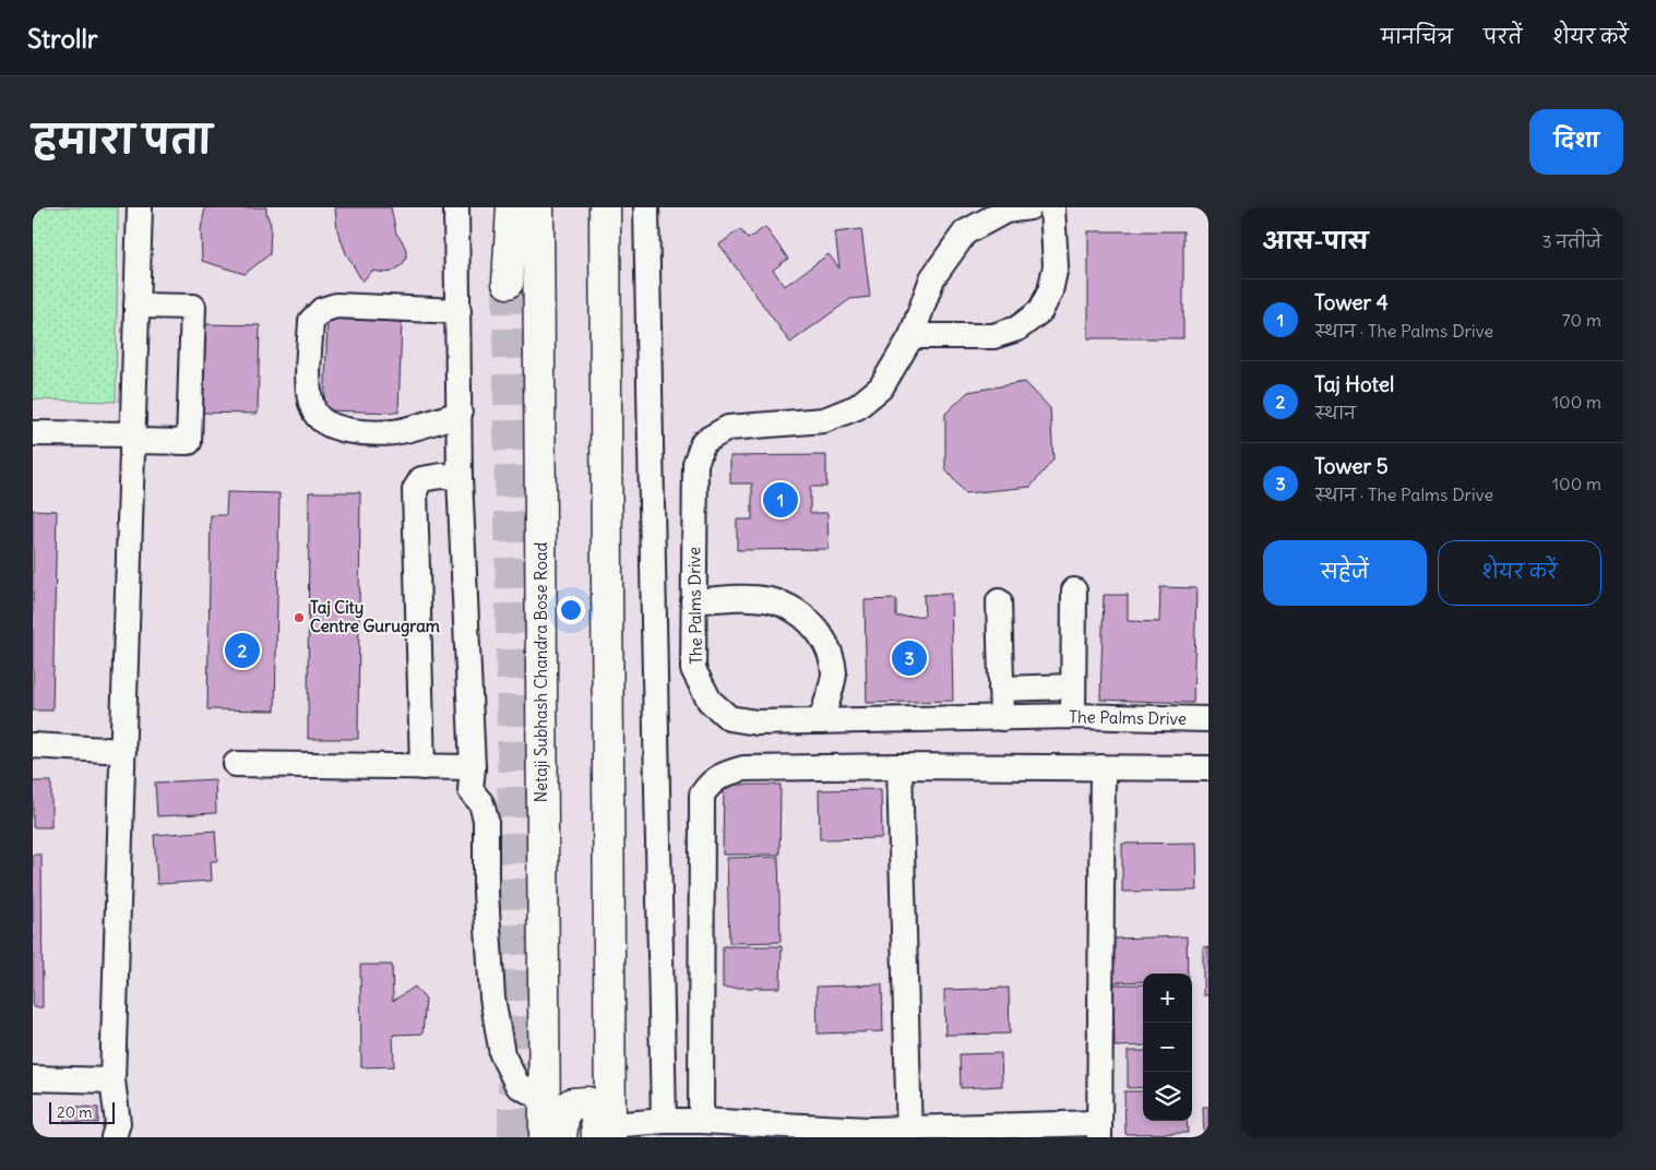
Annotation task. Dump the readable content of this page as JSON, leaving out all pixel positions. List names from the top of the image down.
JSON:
{
  "streets": {
    "main road": ["Netaji Subhash Chandra Bose Road"],
    "street": ["The Palms Drive"]
  },
  "places": ["Taj City Centre Gurugram"],
  "scale_bar": "20 m",
  "page": {
    "header": "Strollr",
    "nav": ["मानचित्र", "परतें", "शेयर करें"],
    "title": "हमारा पता",
    "buttons": [
      "दिशा",
      ["सहेजें", "शेयर करें"]
    ],
    "heading": ["आस-पास", "3 नतीजे"],
    "list": [
      {
        "mark": "1",
        "name": "Tower 4",
        "note": "स्थान · The Palms Drive",
        "value": "70 m"
      },
      {
        "mark": "2",
        "name": "Taj Hotel",
        "note": "स्थान",
        "value": "100 m"
      },
      {
        "mark": "3",
        "name": "Tower 5",
        "note": "स्थान · The Palms Drive",
        "value": "100 m"
      }
    ],
    "pins": ["1", "2", "3"],
    "map_buttons": ["+", "−"],
    "scale": "20 m"
  }
}
